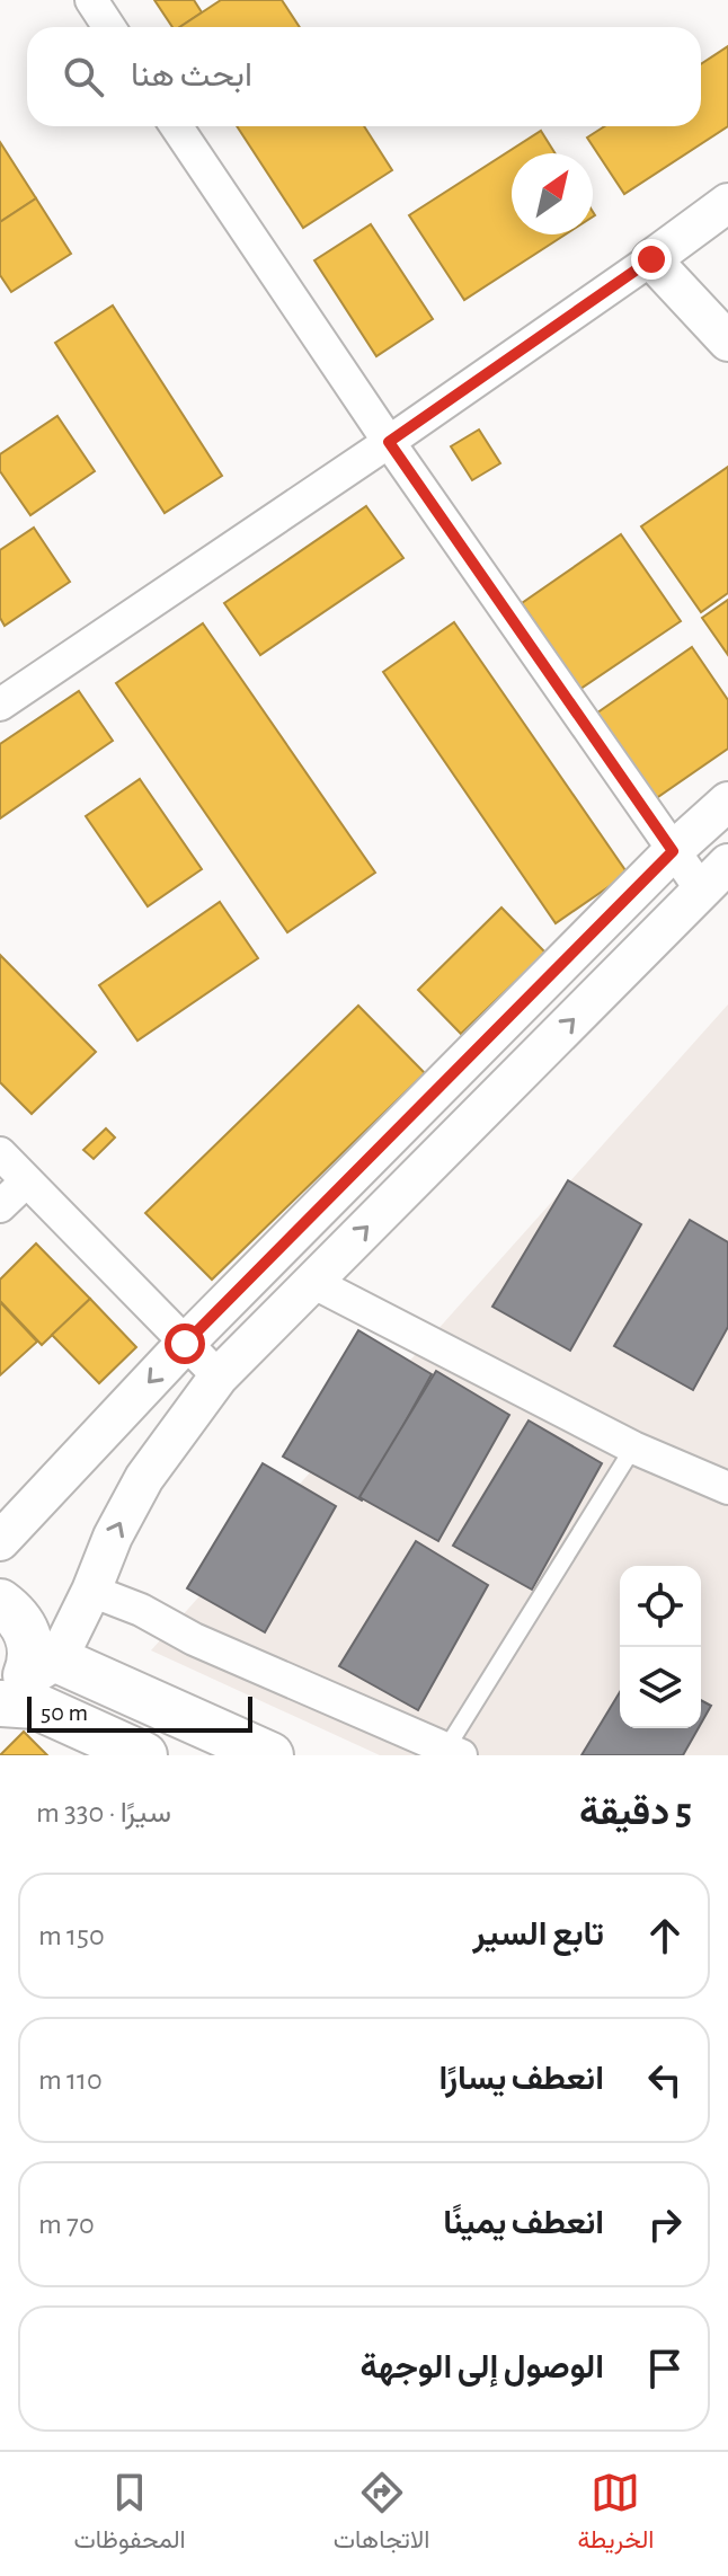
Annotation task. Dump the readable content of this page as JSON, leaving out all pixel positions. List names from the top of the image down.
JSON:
{
  "scale_bar": "50 m",
  "north": "top right",
  "page": {
    "search": "ابحث هنا",
    "scale": "50 m",
    "heading": ["5 دقيقة", "سيرًا · 330 m"],
    "list": [
      ["تابع السير", "150 m"],
      ["انعطف يسارًا", "110 m"],
      ["انعطف يمينًا", "70 m"],
      "الوصول إلى الوجهة"
    ],
    "nav": ["الخريطة", "الاتجاهات", "المحفوظات"]
  }
}
